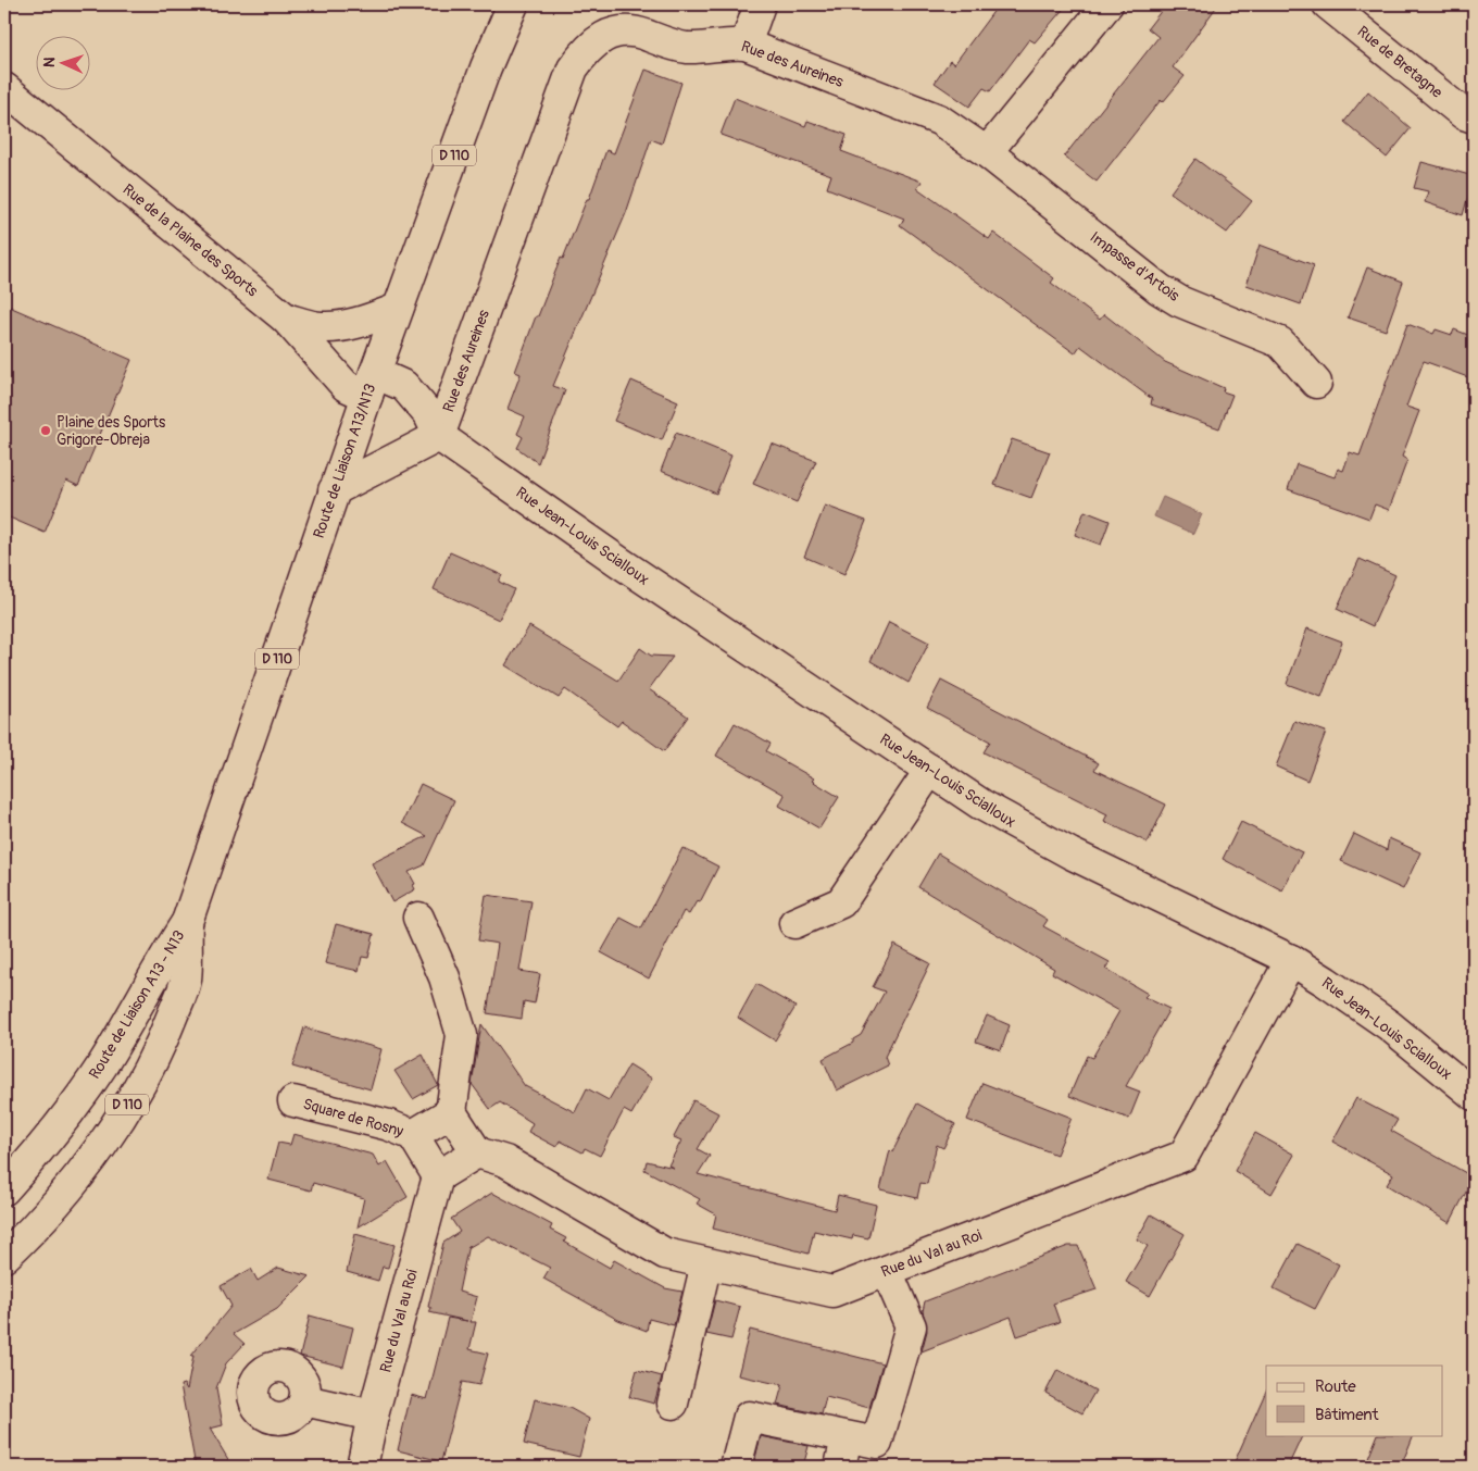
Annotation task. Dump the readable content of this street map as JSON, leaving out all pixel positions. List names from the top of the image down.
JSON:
{
  "streets": {
    "street": [
      "Rue de Bretagne",
      "Rue des Aureines",
      "D 110",
      "Rue de la Plaine des Sports",
      "Impasse d'Artois",
      "Route de Liaison A13/N13",
      "Rue Jean-Louis Scialloux",
      "Route de Liaison A13 - N13",
      "Square de Rosny",
      "Rue du Val au Roi"
    ]
  },
  "crossings": [
    ["Rue des Aureines", "Impasse d'Artois"],
    ["Rue des Aureines", "Rue Jean-Louis Scialloux"],
    ["Rue de la Plaine des Sports", "Route de Liaison A13/N13"],
    ["Route de Liaison A13/N13", "Rue Jean-Louis Scialloux"],
    ["Route de Liaison A13/N13", "Route de Liaison A13 - N13"],
    ["Rue Jean-Louis Scialloux", "Rue du Val au Roi"]
  ],
  "places": ["Plaine des Sports Grigore-Obreja"],
  "legend": ["Route", "Bâtiment"],
  "north": "left"
}
